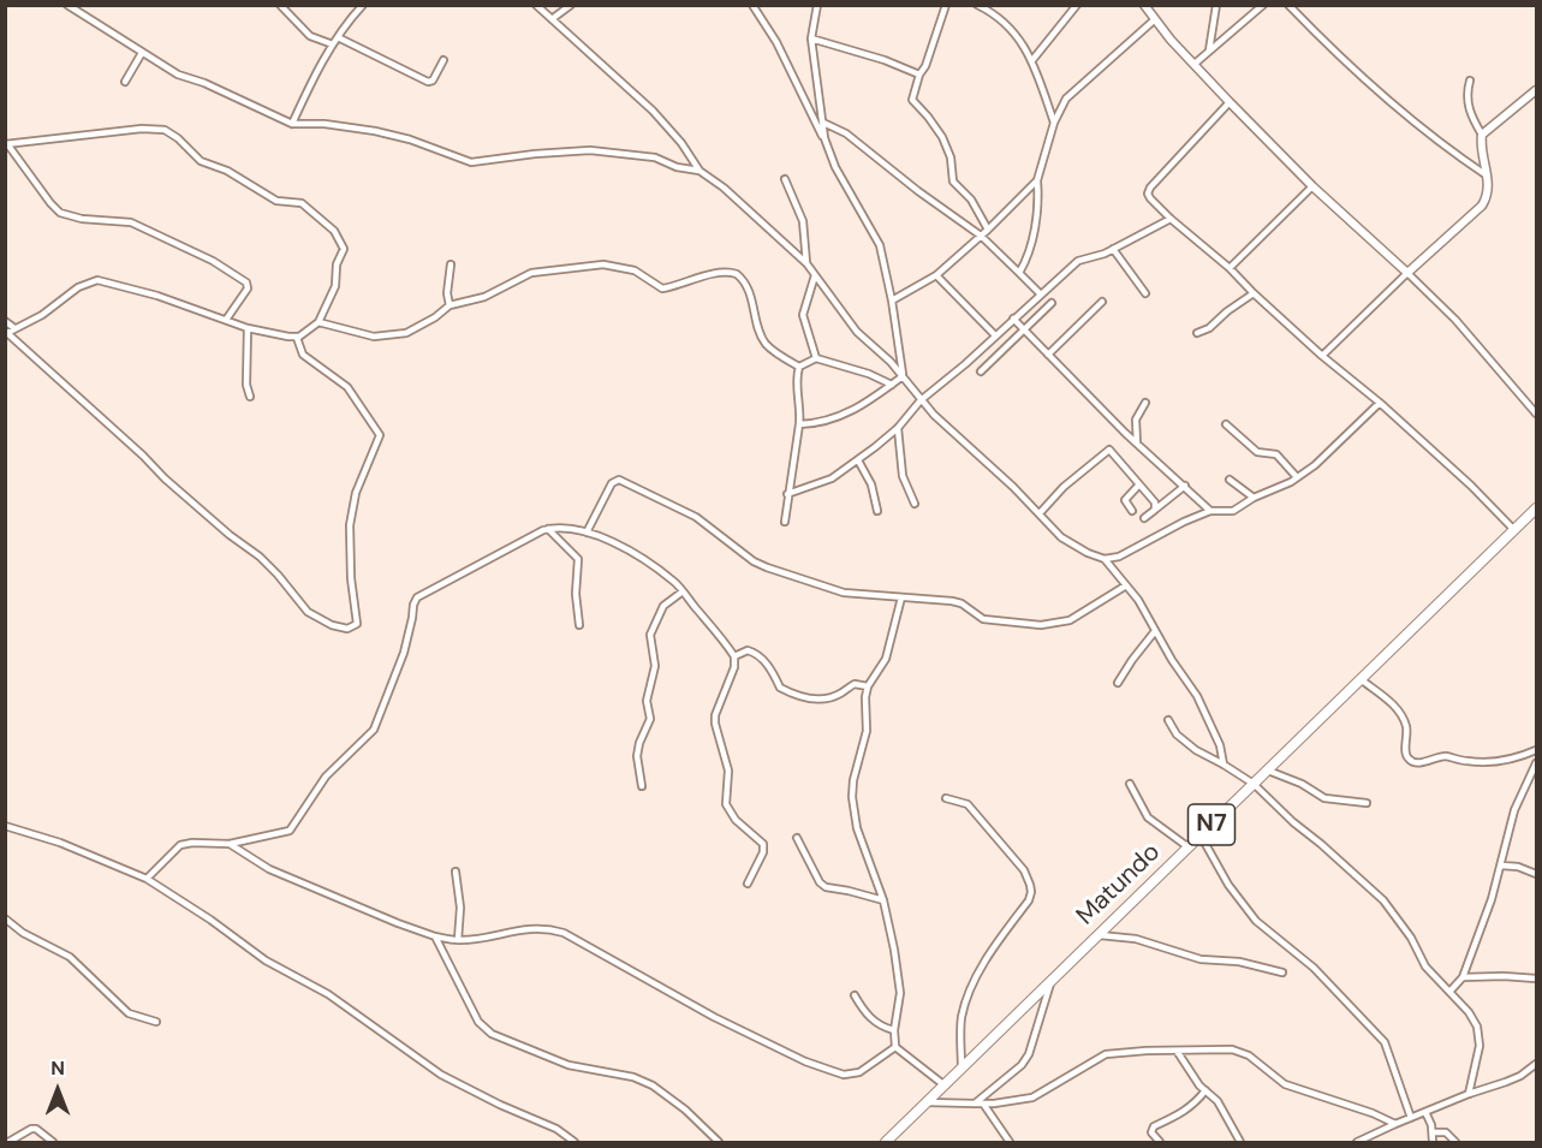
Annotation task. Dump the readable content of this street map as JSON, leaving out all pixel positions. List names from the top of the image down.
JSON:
{
  "streets": {
    "main road": ["N7", "Matundo"]
  },
  "north": "top"
}
